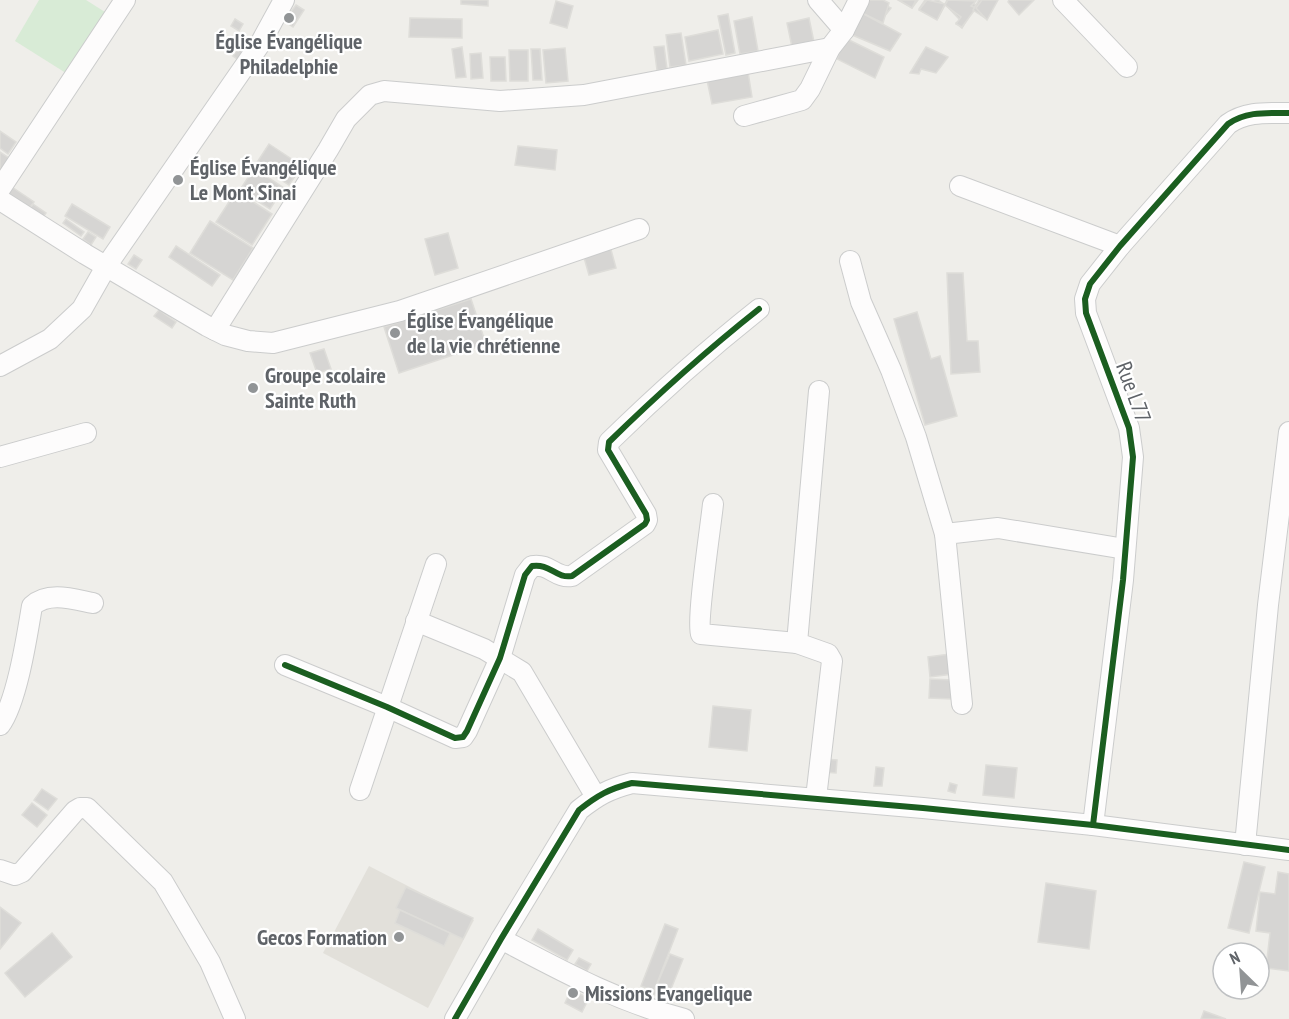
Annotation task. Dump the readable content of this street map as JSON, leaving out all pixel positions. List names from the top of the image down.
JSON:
{
  "streets": {
    "street": ["Rue L77"]
  },
  "places": [
    "Église Évangélique Philadelphie",
    "Église Évangélique Le Mont Sinai",
    "Église Évangélique de la vie chrétienne",
    "Groupe scolaire Sainte Ruth",
    "Gecos Formation",
    "Missions Evangelique"
  ],
  "north": "top left"
}
